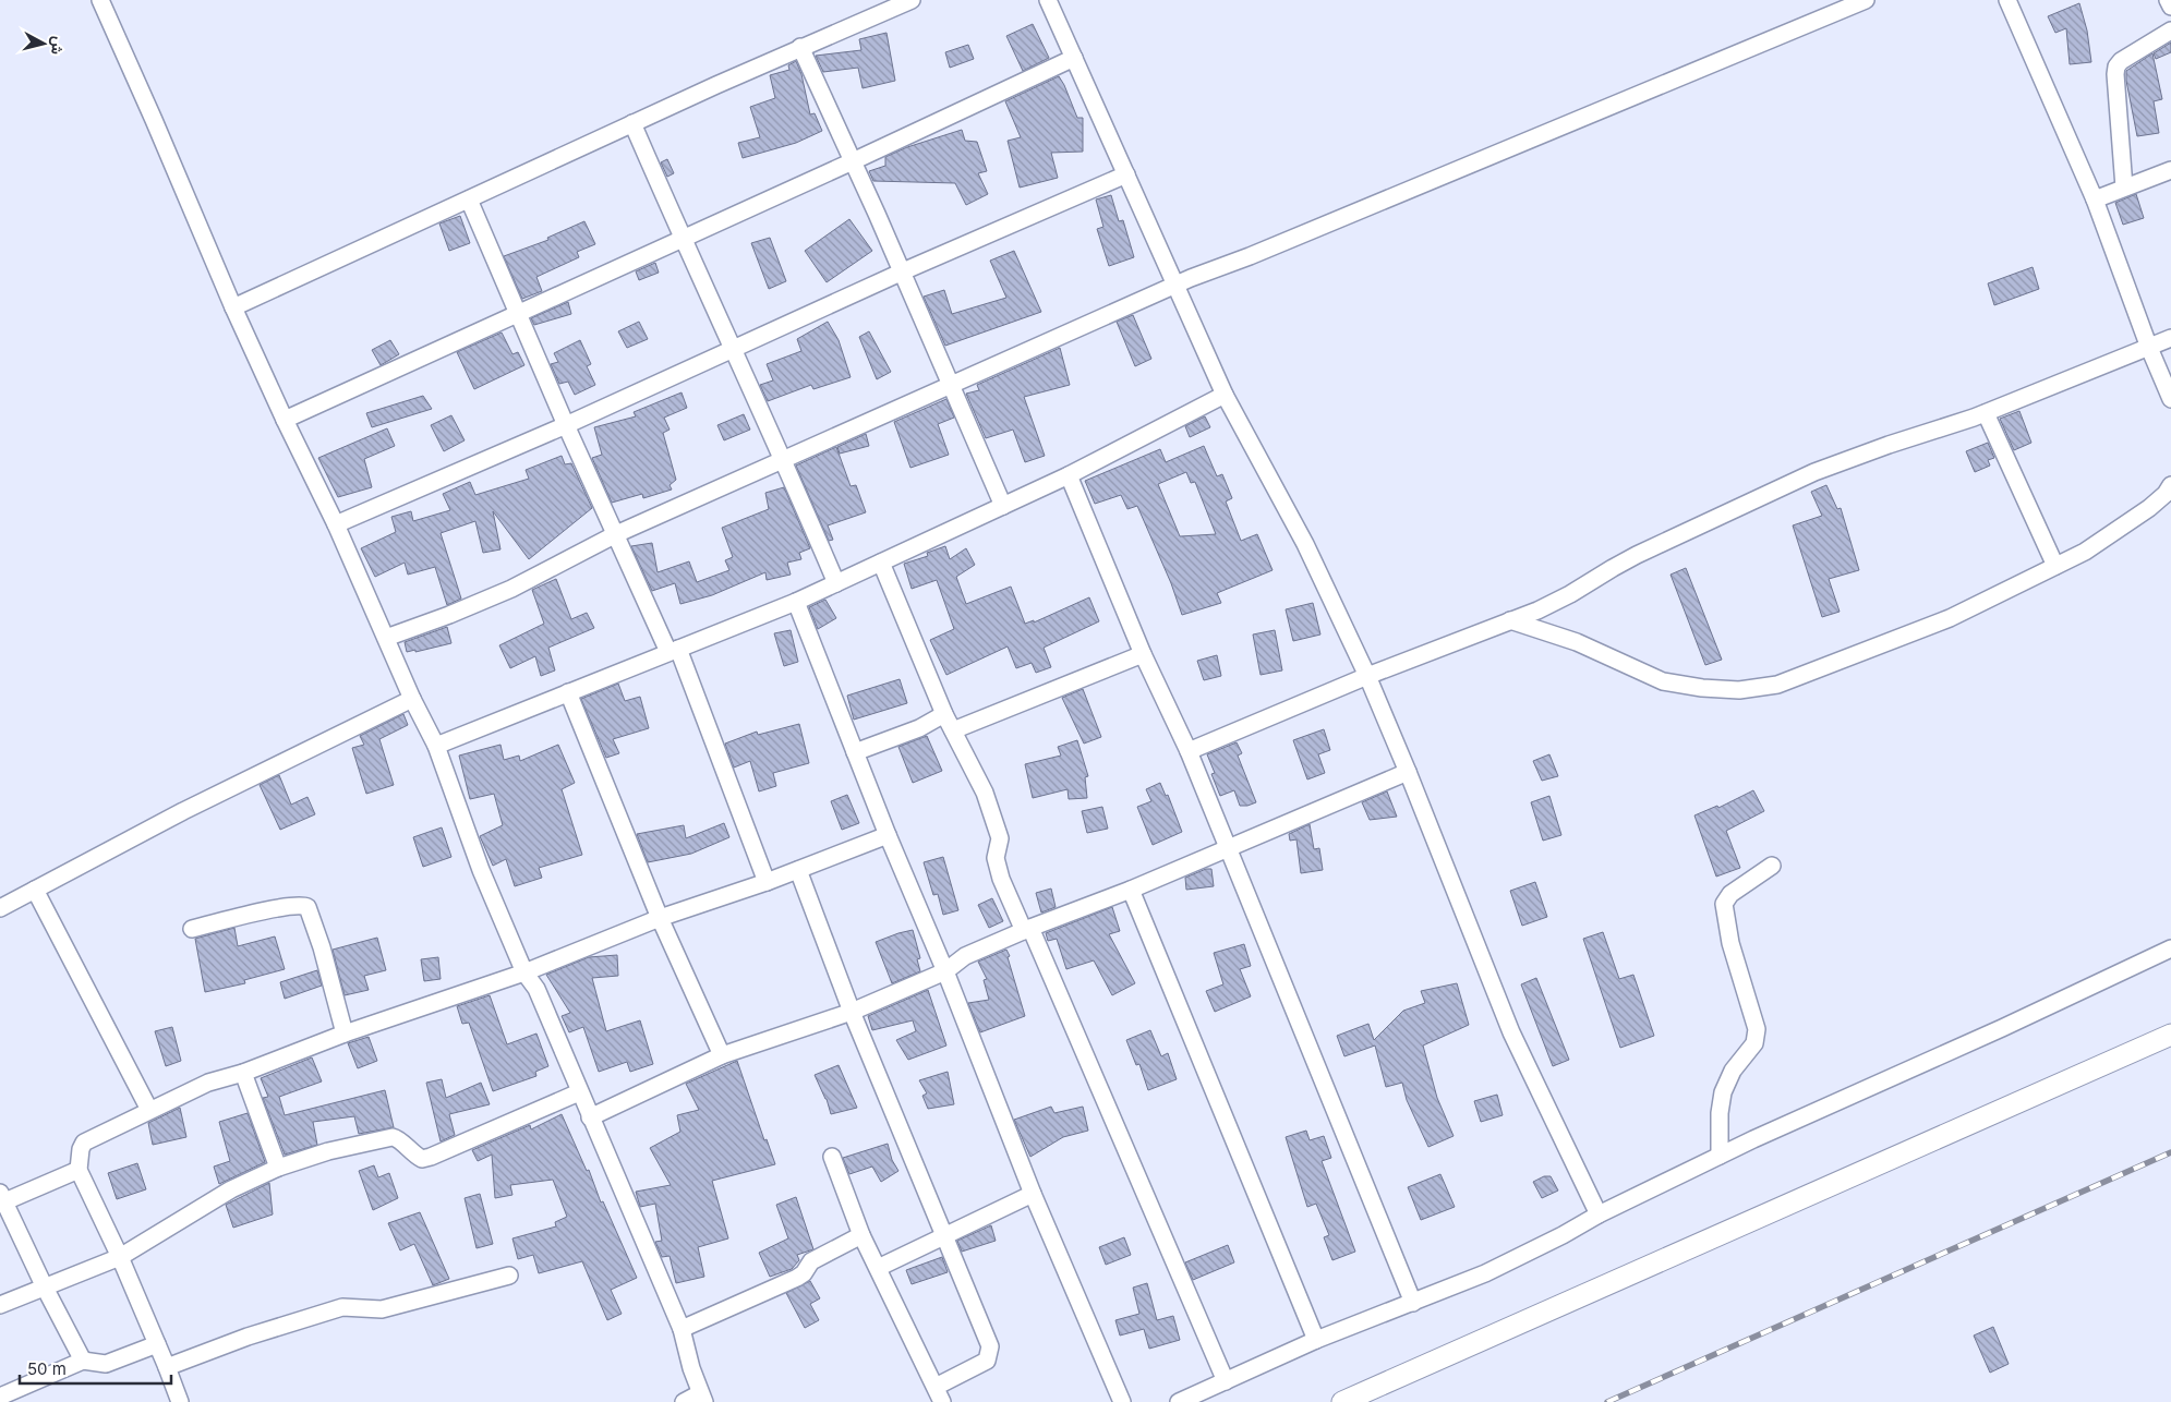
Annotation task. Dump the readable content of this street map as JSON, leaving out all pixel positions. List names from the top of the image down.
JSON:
{
  "scale_bar": "50 m",
  "north": "right"
}
